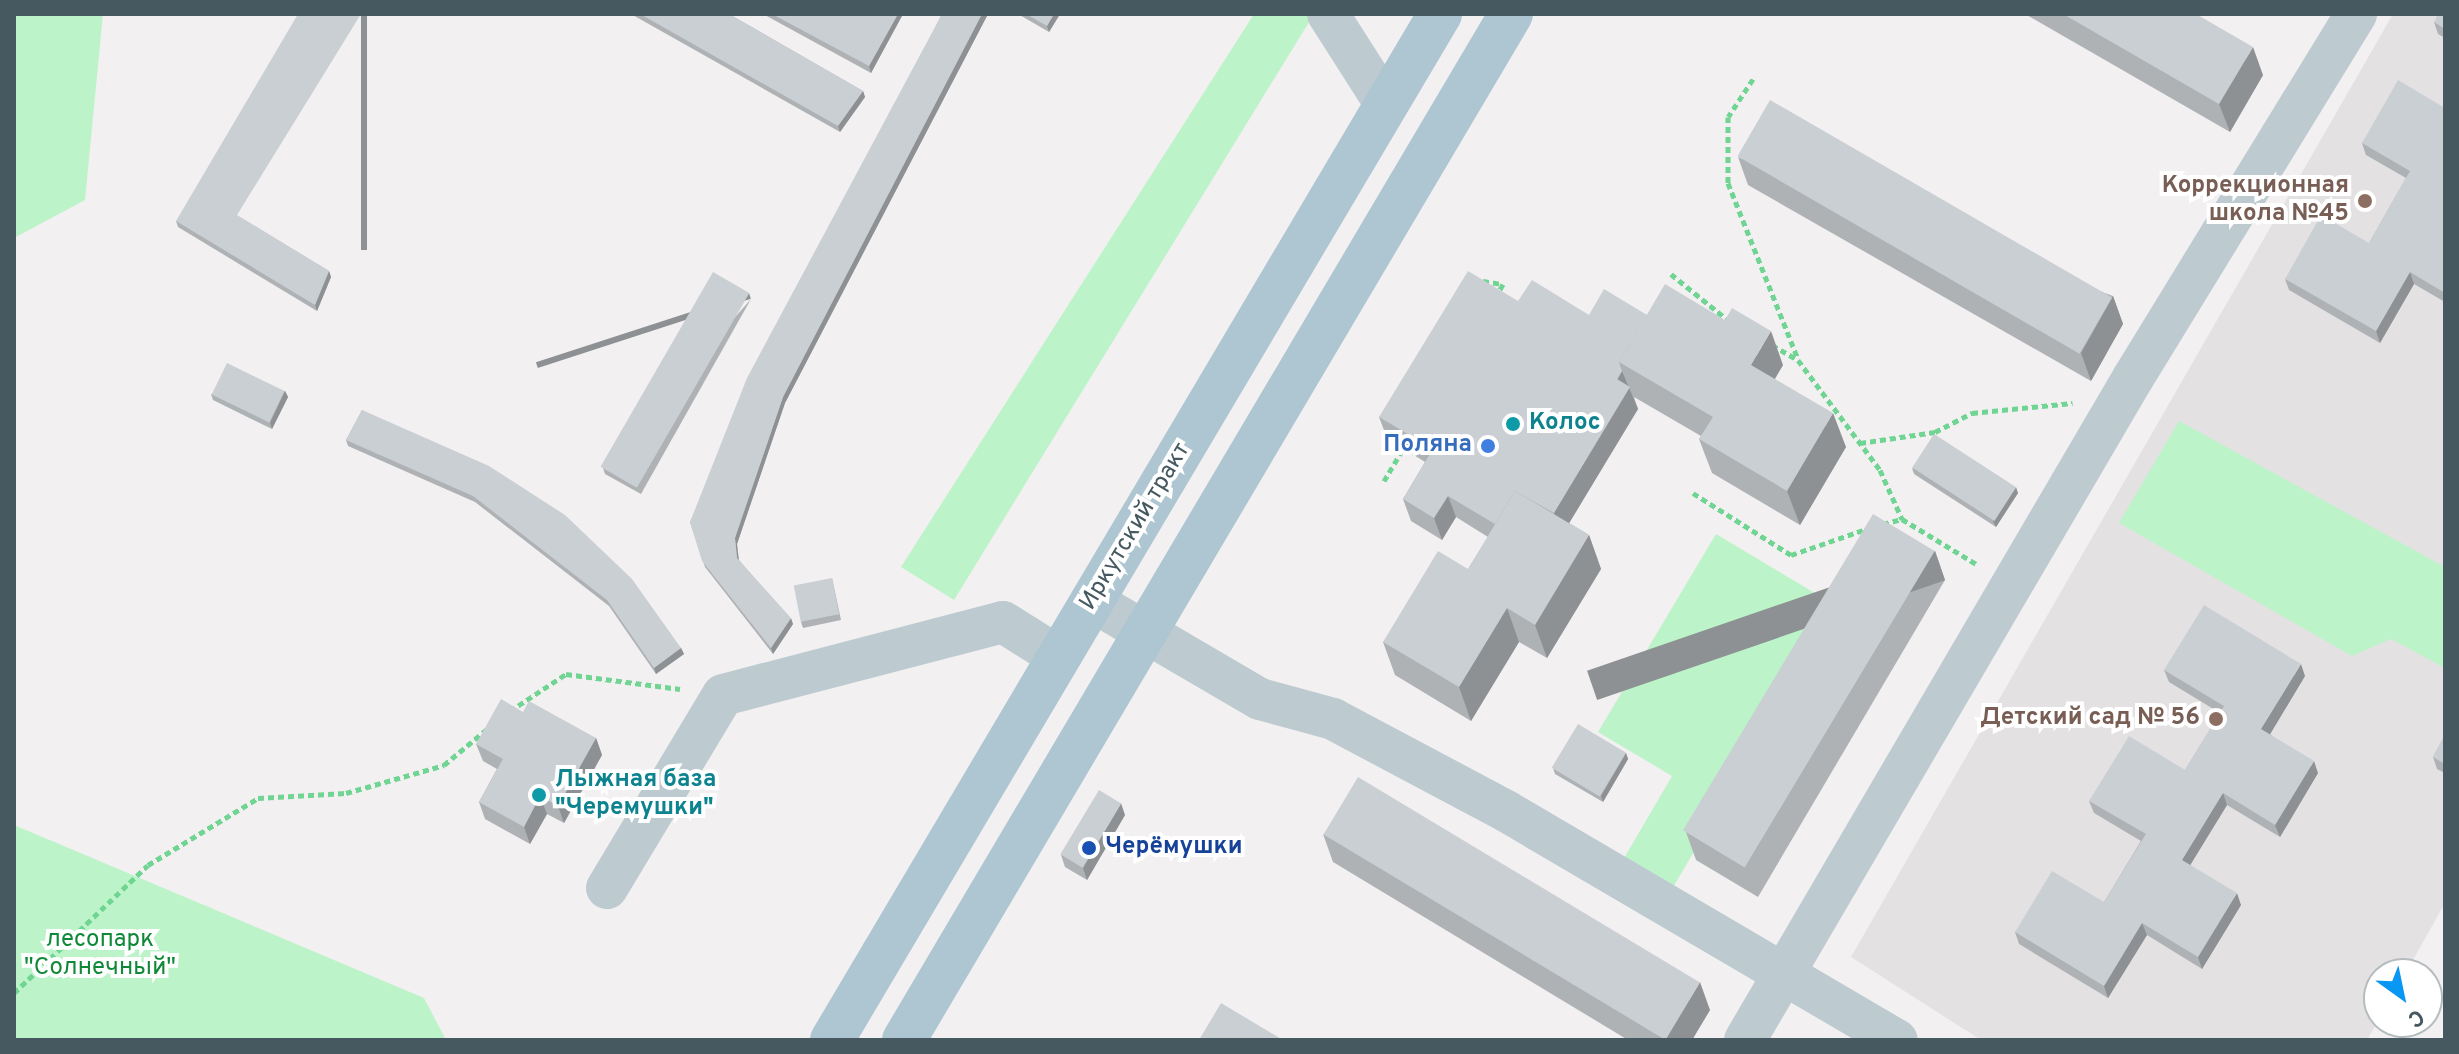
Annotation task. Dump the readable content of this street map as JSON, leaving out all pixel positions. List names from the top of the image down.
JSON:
{
  "streets": {
    "main road": ["Иркутский тракт"]
  },
  "parks": ["лесопарк \"Солнечный\""],
  "places": [
    "Коррекционная школа №45",
    "Колос",
    "Поляна",
    "Детский сад № 56",
    "Лыжная база \"Черемушки\"",
    "Черёмушки"
  ],
  "north": "bottom right"
}
